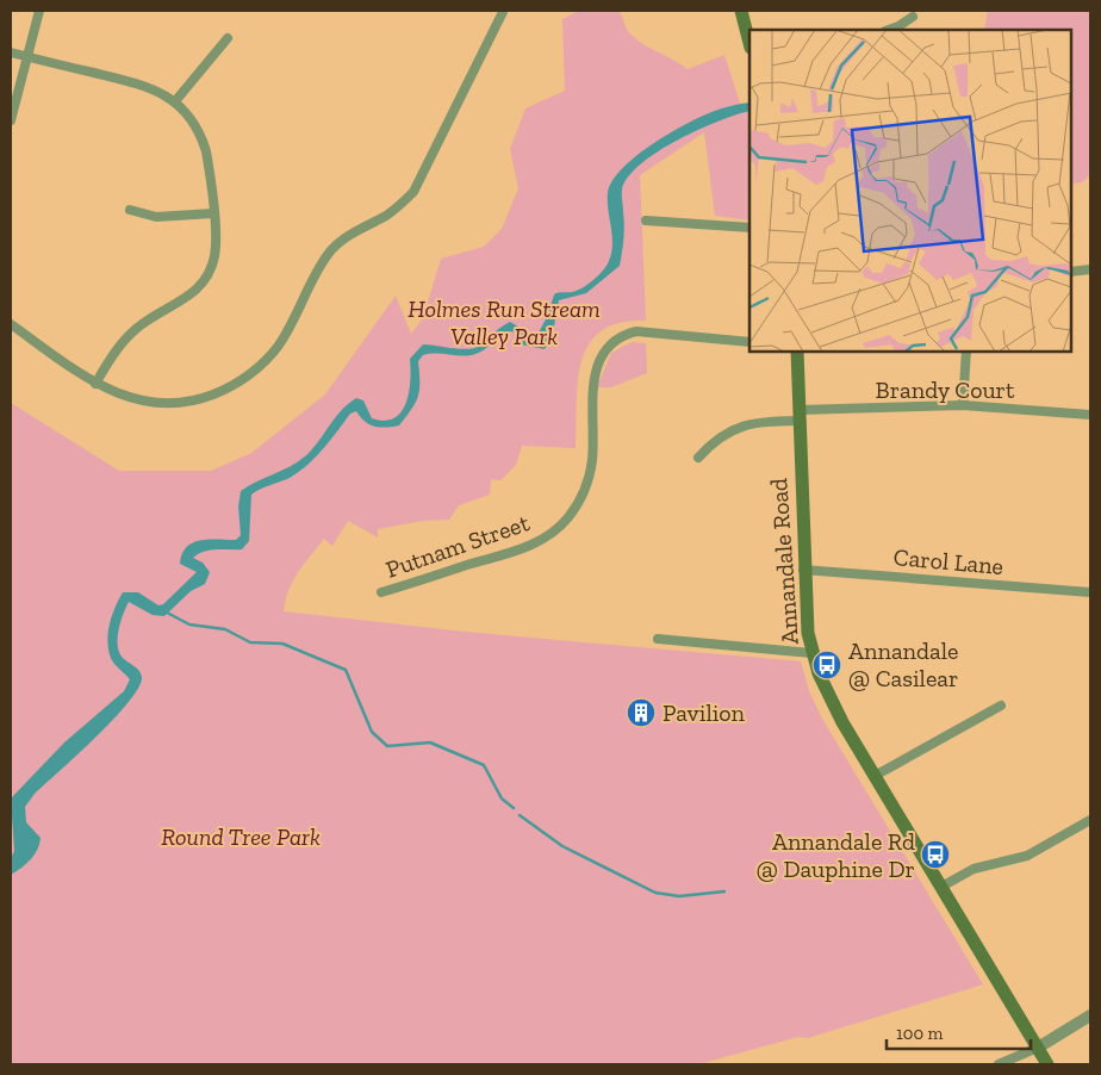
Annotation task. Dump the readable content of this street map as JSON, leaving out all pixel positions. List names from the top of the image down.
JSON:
{
  "streets": {
    "main road": ["Annandale Road"],
    "street": ["Brandy Court", "Putnam Street", "Carol Lane"]
  },
  "crossings": [
    ["Brandy Court", "Annandale Road"],
    ["Annandale Road", "Carol Lane"]
  ],
  "parks": ["Holmes Run Stream Valley Park", "Round Tree Park"],
  "places": {
    "bus stop": ["Annandale @ Casilear", "Annandale Rd @ Dauphine Dr"],
    "building": ["Pavilion"]
  },
  "scale_bar": "100 m"
}
